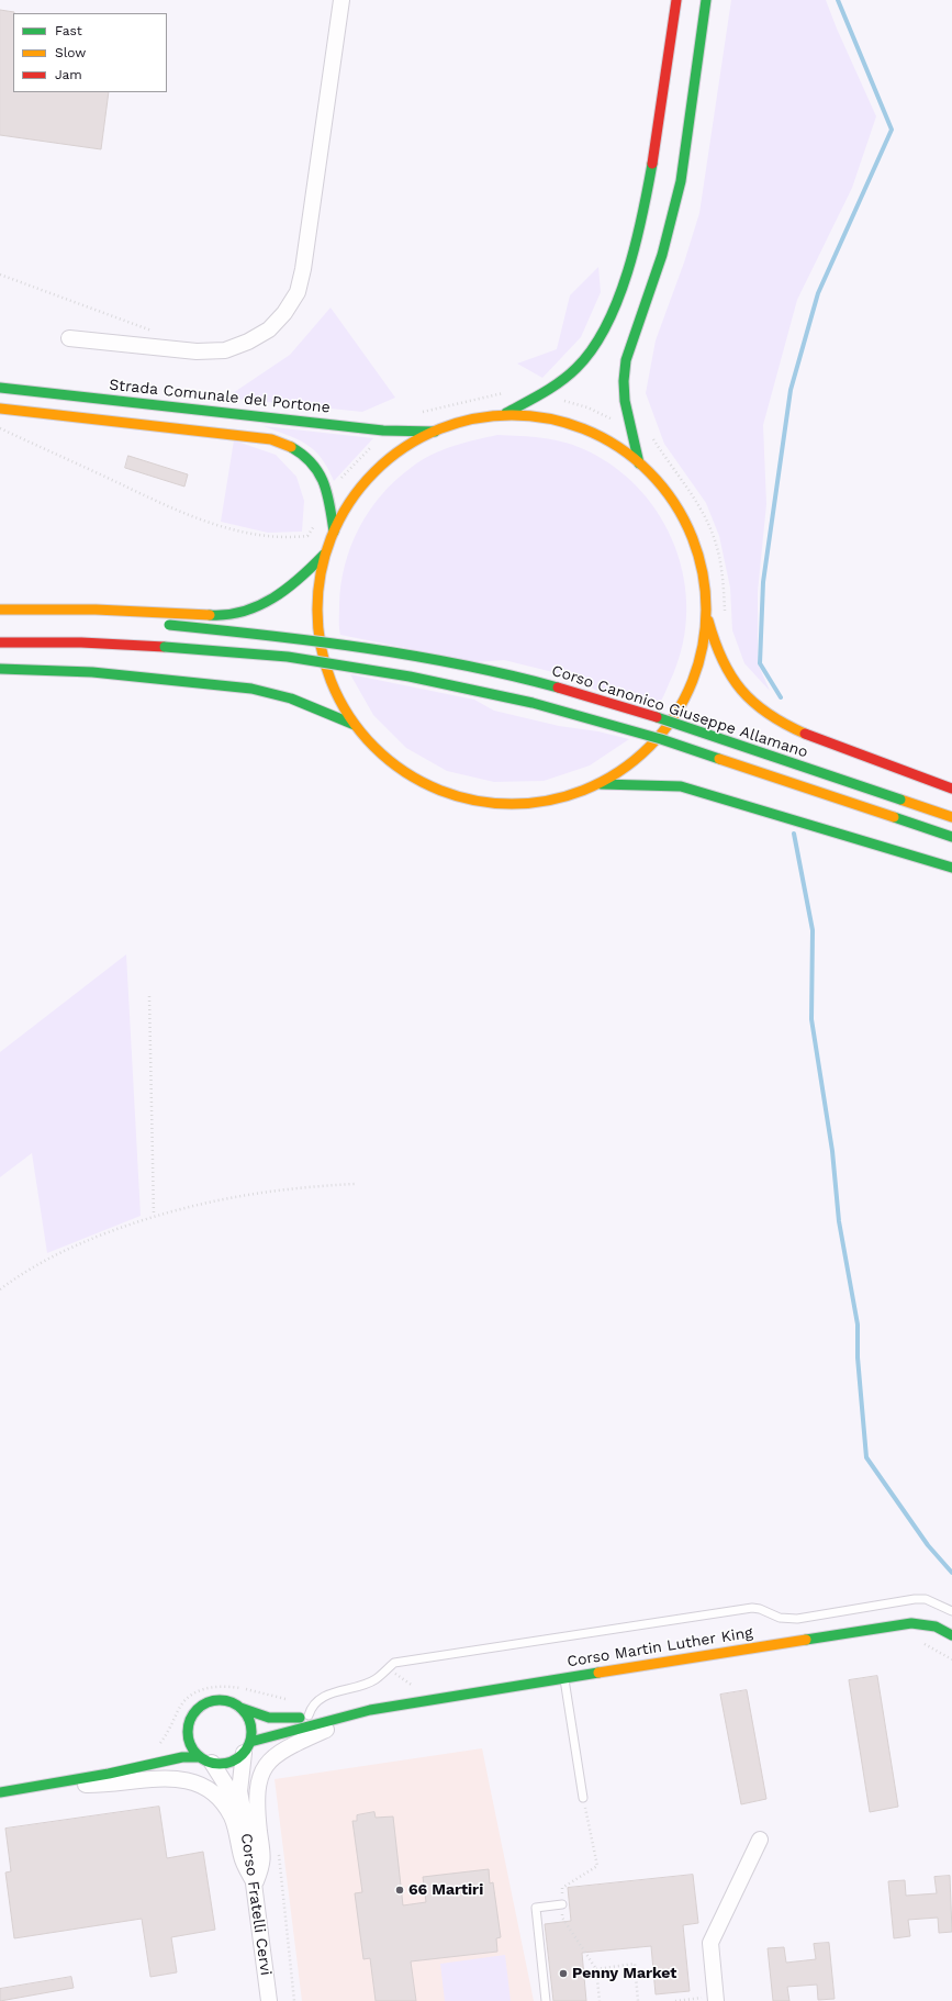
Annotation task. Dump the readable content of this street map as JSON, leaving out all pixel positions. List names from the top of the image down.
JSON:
{
  "streets": {
    "street": [
      "Strada Comunale del Portone",
      "Corso Canonico Giuseppe Allamano",
      "Corso Martin Luther King",
      "Corso Fratelli Cervi"
    ]
  },
  "crossings": [
    ["Corso Martin Luther King", "Corso Fratelli Cervi"]
  ],
  "places": ["66 Martiri", "Penny Market"],
  "legend": ["Fast", "Slow", "Jam"]
}
